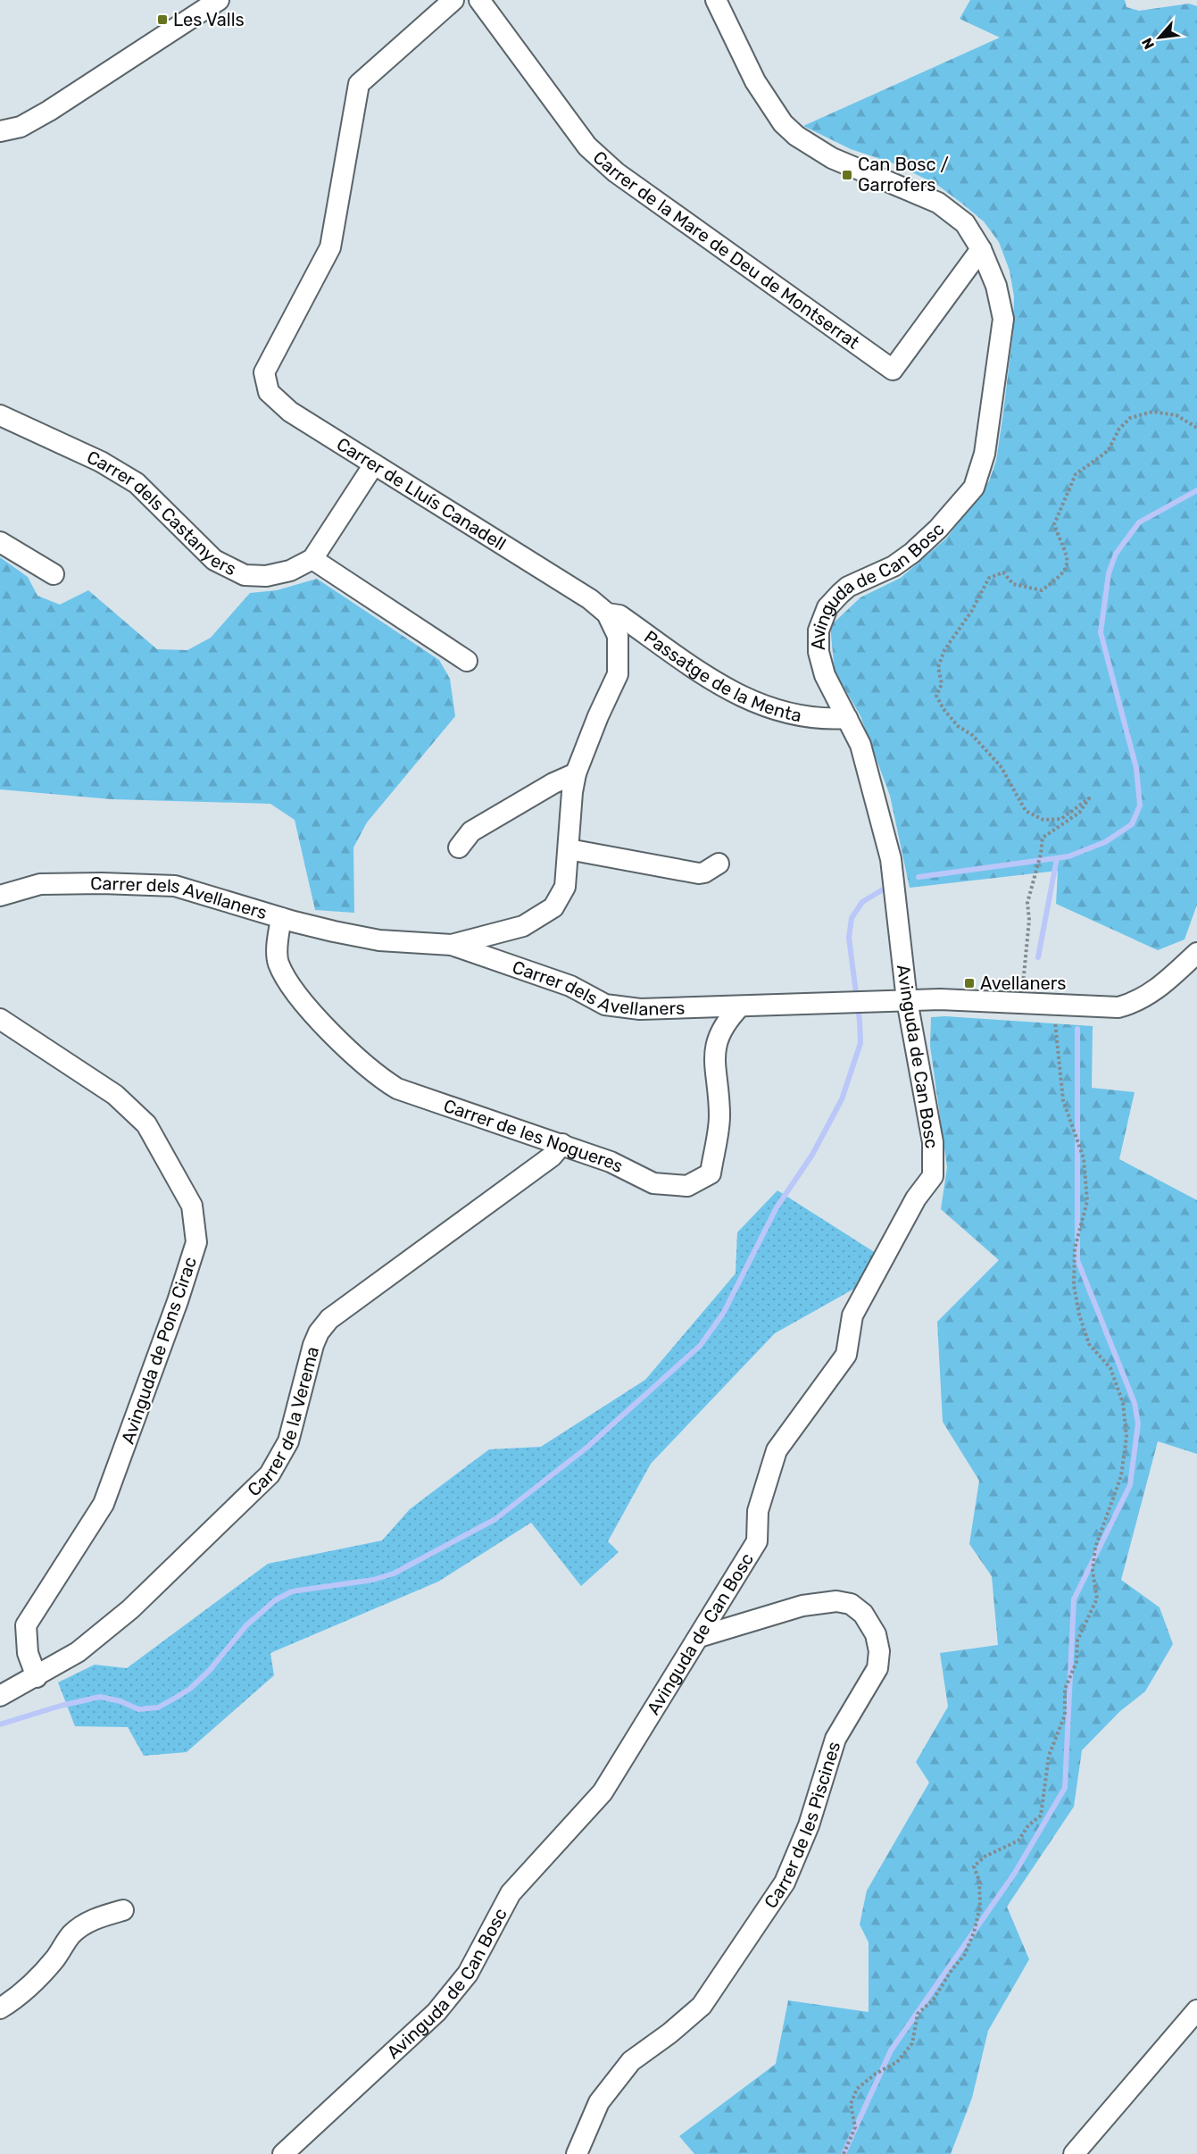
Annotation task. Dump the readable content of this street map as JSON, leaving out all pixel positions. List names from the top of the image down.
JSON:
{
  "streets": {
    "street": [
      "Carrer de la Mare de Deu de Montserrat",
      "Carrer de Lluís Canadell",
      "Carrer dels Castanyers",
      "Avinguda de Can Bosc",
      "Passatge de la Menta",
      "Carrer dels Avellaners",
      "Carrer de les Nogueres",
      "Avinguda de Pons Cirac",
      "Carrer de la Verema",
      "Carrer de les Piscines"
    ]
  },
  "crossings": [
    ["Carrer de la Mare de Deu de Montserrat", "Avinguda de Can Bosc"],
    ["Carrer de Lluís Canadell", "Passatge de la Menta"],
    ["Carrer de Lluís Canadell", "Carrer dels Avellaners"],
    ["Avinguda de Can Bosc", "Passatge de la Menta"],
    ["Avinguda de Can Bosc", "Carrer dels Avellaners"],
    ["Avinguda de Can Bosc", "Carrer de les Piscines"],
    ["Carrer dels Avellaners", "Carrer de les Nogueres"],
    ["Carrer de les Nogueres", "Carrer de la Verema"],
    ["Avinguda de Pons Cirac", "Carrer de la Verema"]
  ],
  "places": {
    "transit": ["Les Valls", "Can Bosc / Garrofers", "Avellaners"]
  },
  "north": "bottom left"
}
